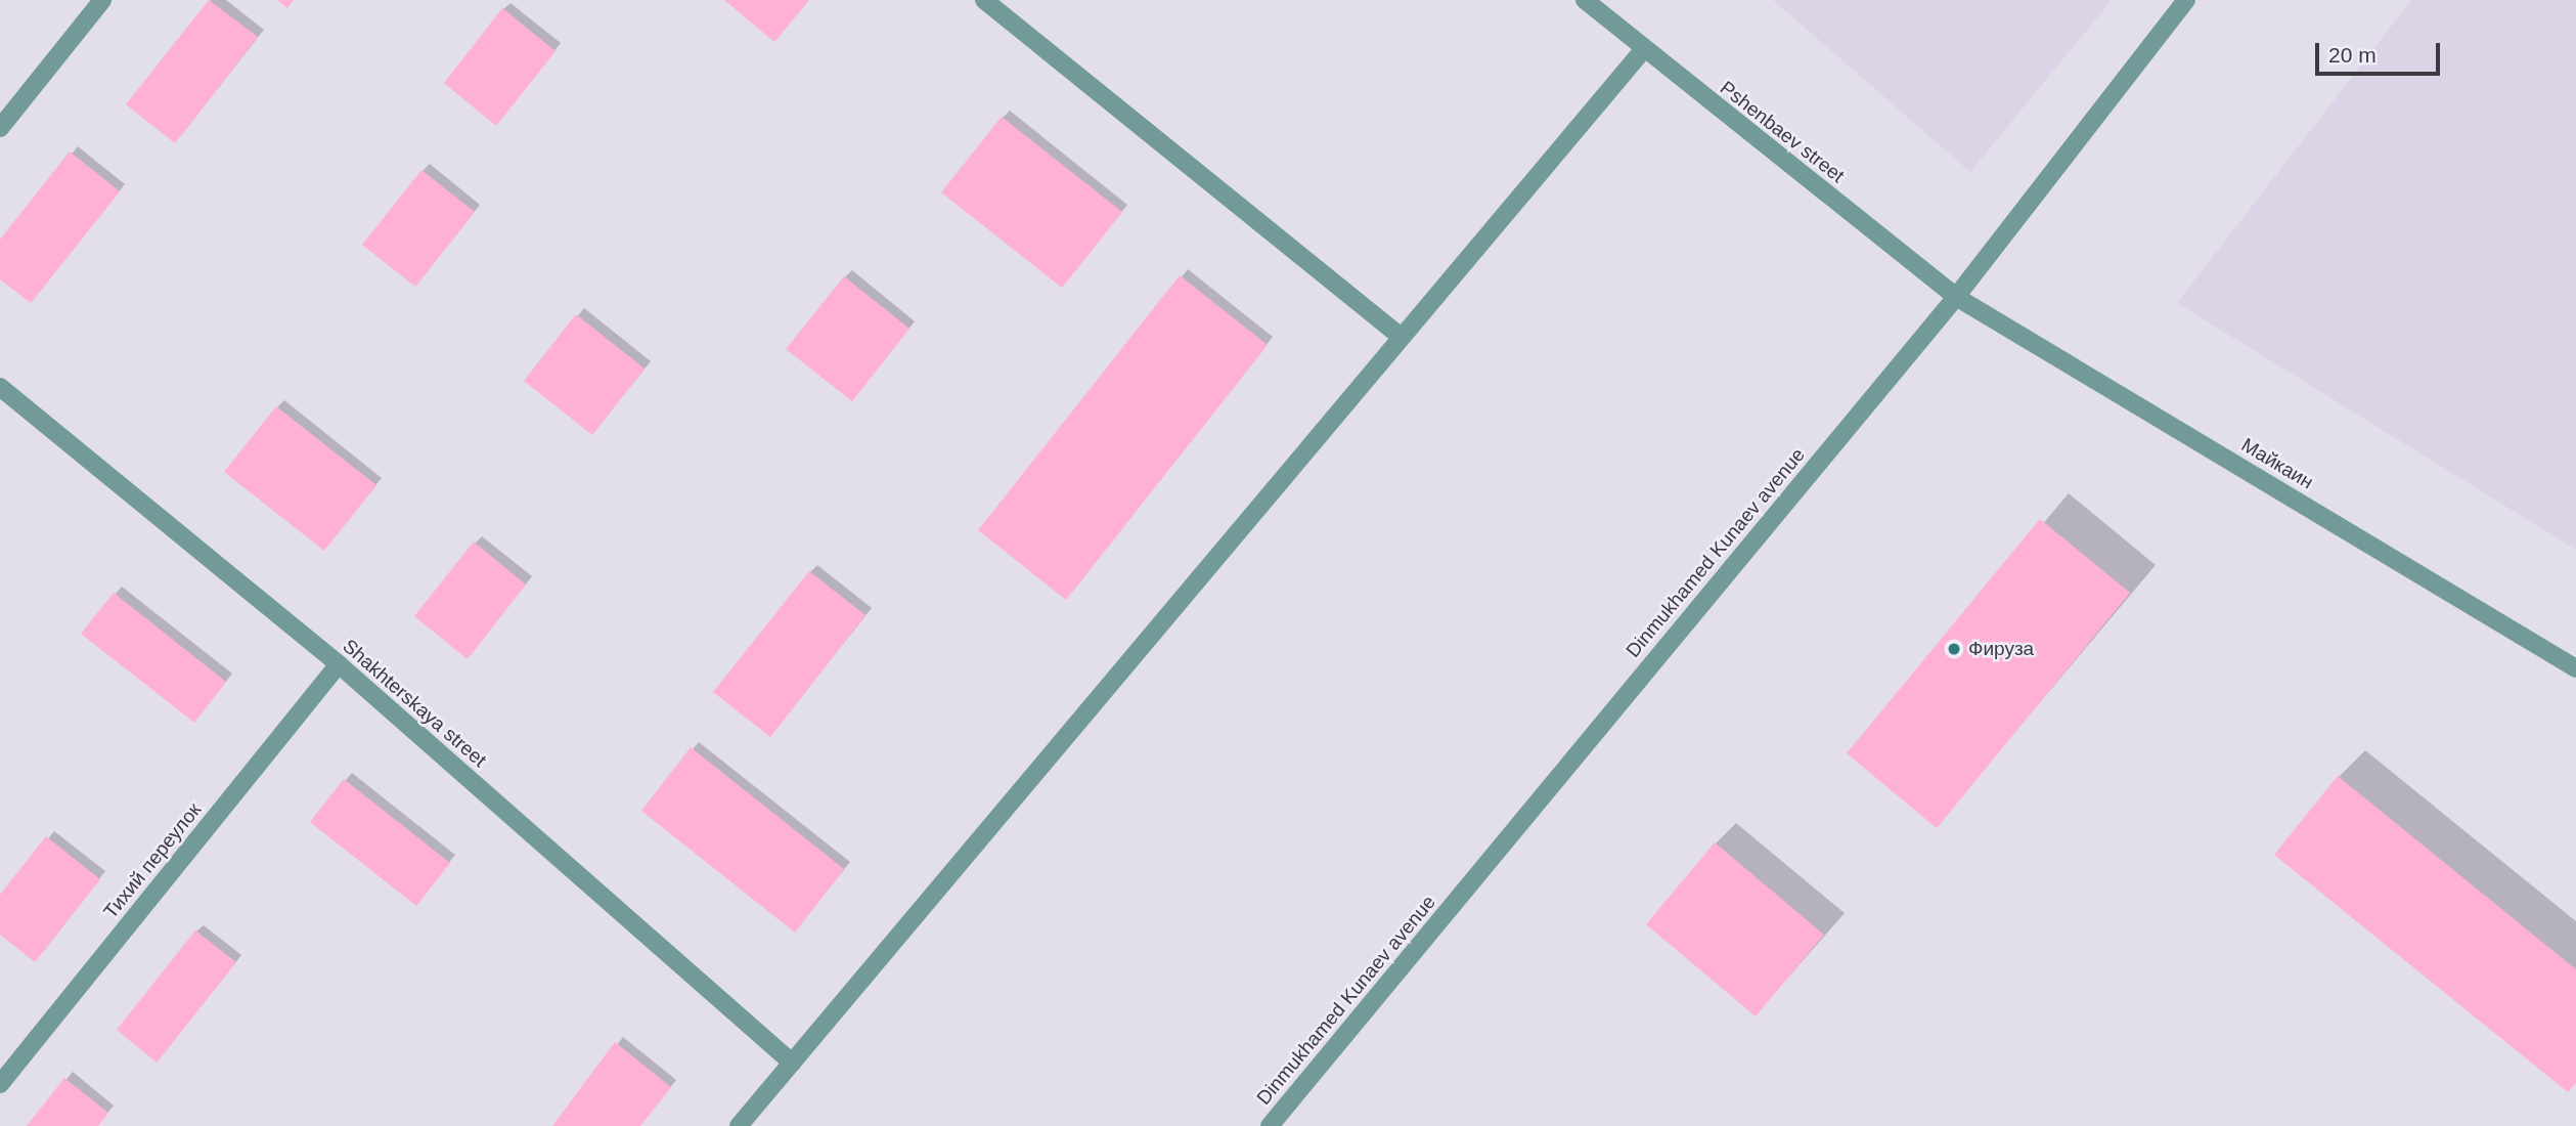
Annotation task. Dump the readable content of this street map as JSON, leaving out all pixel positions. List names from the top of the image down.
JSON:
{
  "streets": {
    "street": [
      "Pshenbaev street",
      "Майкаин",
      "Dinmukhamed Kunaev avenue",
      "Shakhterskaya street",
      "Тихий переулок"
    ]
  },
  "crossings": [
    ["Pshenbaev street", "Майкаин"],
    ["Pshenbaev street", "Dinmukhamed Kunaev avenue"],
    ["Майкаин", "Dinmukhamed Kunaev avenue"],
    ["Shakhterskaya street", "Тихий переулок"]
  ],
  "places": ["Фируза"],
  "scale_bar": "20 m"
}
